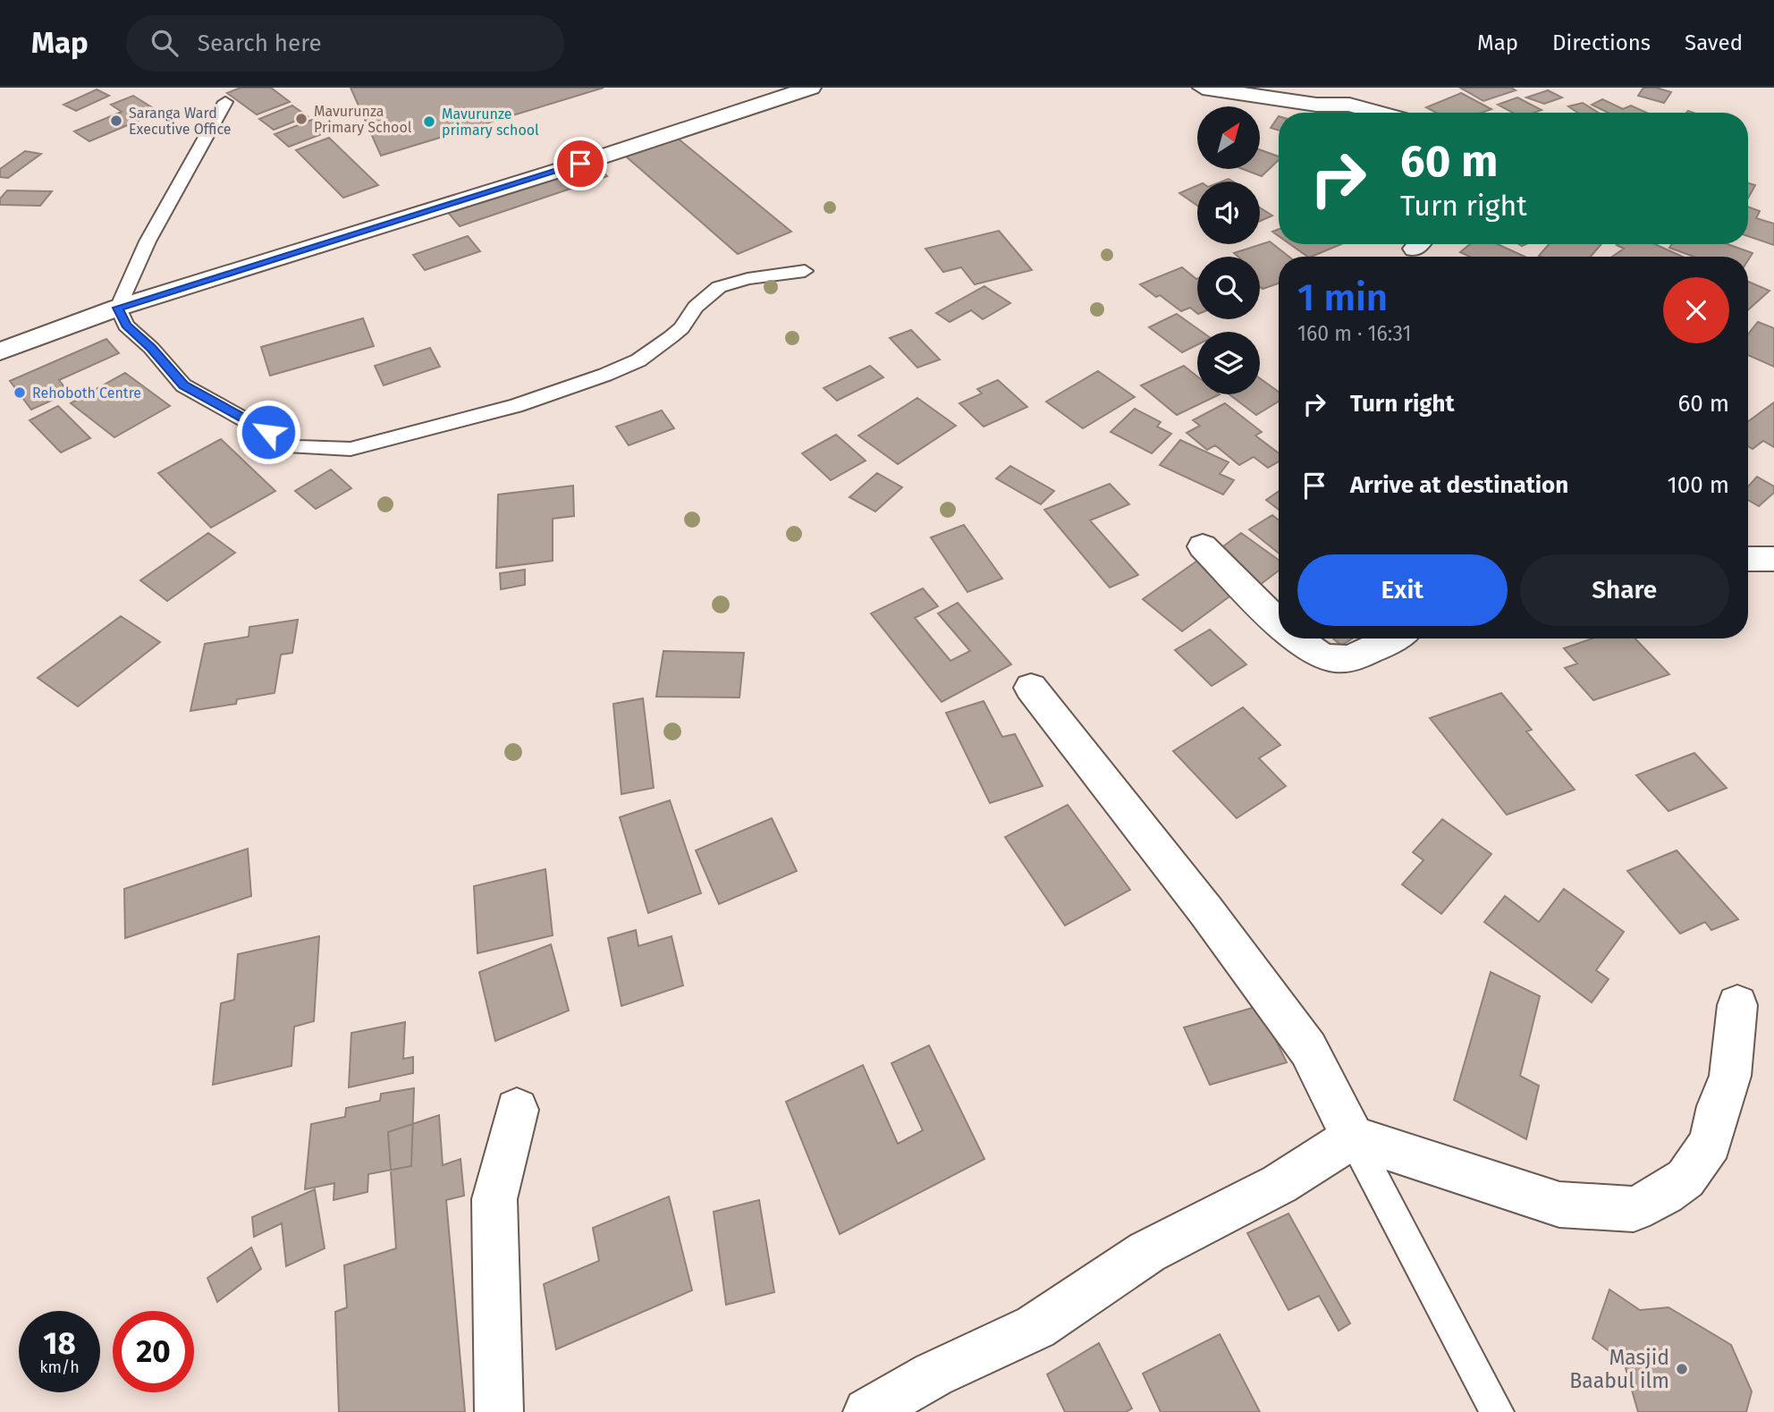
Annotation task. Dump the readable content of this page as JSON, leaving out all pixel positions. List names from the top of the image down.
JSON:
{
  "places": [
    "Mavurunza Primary School",
    "Saranga Ward Executive Office",
    "Mavurunze primary school",
    "Rehoboth Centre",
    "Masjid Baabul ilm"
  ],
  "north": "top right",
  "page": {
    "header": "Map",
    "search": "Search here",
    "nav": ["Map", "Directions", "Saved"],
    "turn": ["60 m", "Turn right"],
    "heading": ["1 min", "160 m · 16:31"],
    "list": [
      {
        "name": "Turn right",
        "value": "60 m"
      },
      {
        "name": "Arrive at destination",
        "value": "100 m"
      }
    ],
    "buttons": ["Exit", "Share"],
    "speed": "18 km/h",
    "limit": "20"
  }
}
